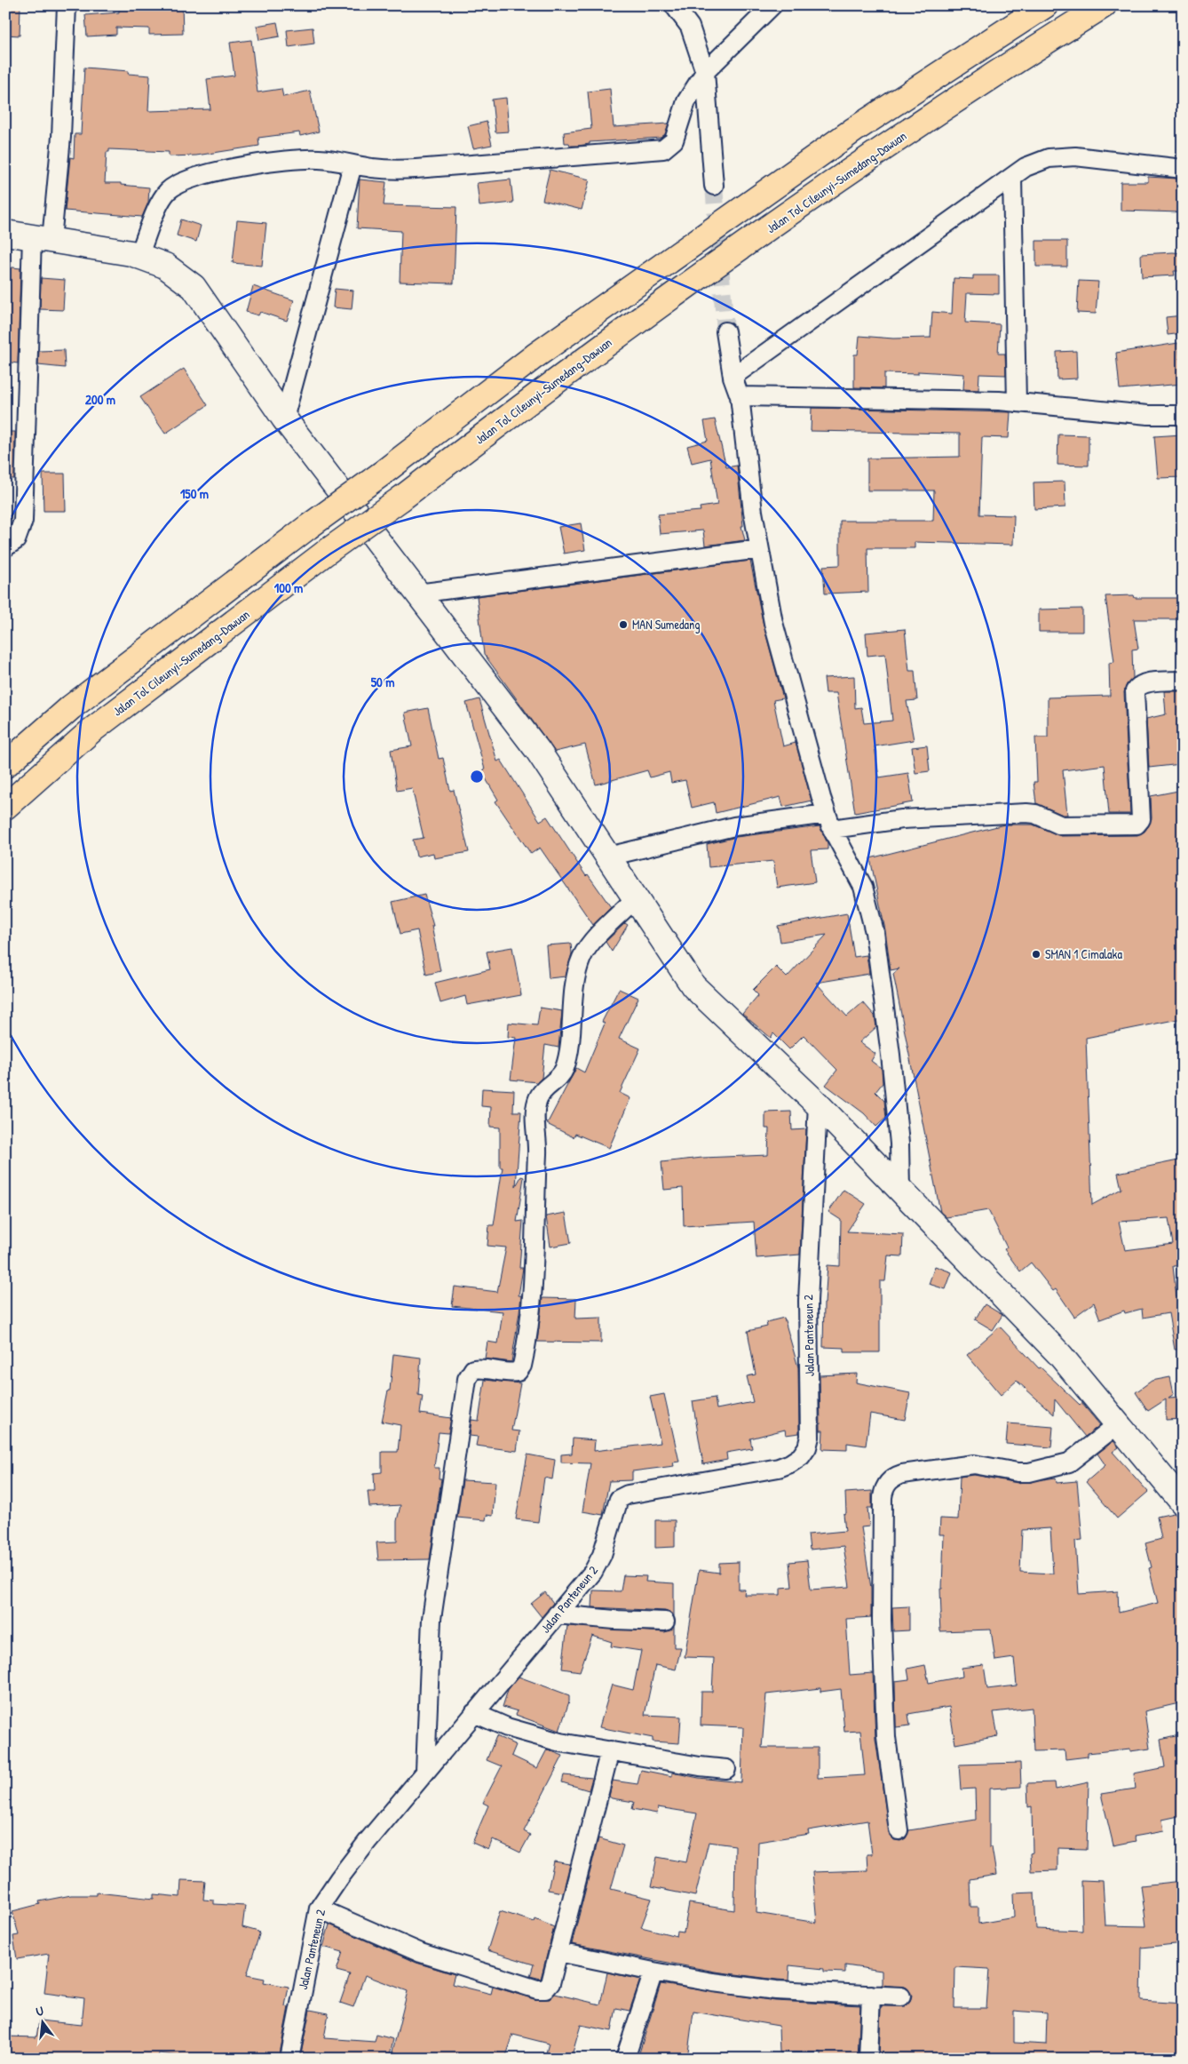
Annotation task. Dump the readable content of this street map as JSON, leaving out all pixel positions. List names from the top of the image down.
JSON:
{
  "streets": {
    "highway": ["Jalan Tol Cileunyi–Sumedang–Dawuan"],
    "street": ["Jalan Panteneun 2"]
  },
  "places": ["MAN Sumedang", "SMAN 1 Cimalaka"],
  "north": "top",
  "rings": [
    "200 m",
    "150 m",
    "100 m",
    "50 m"
  ]
}
